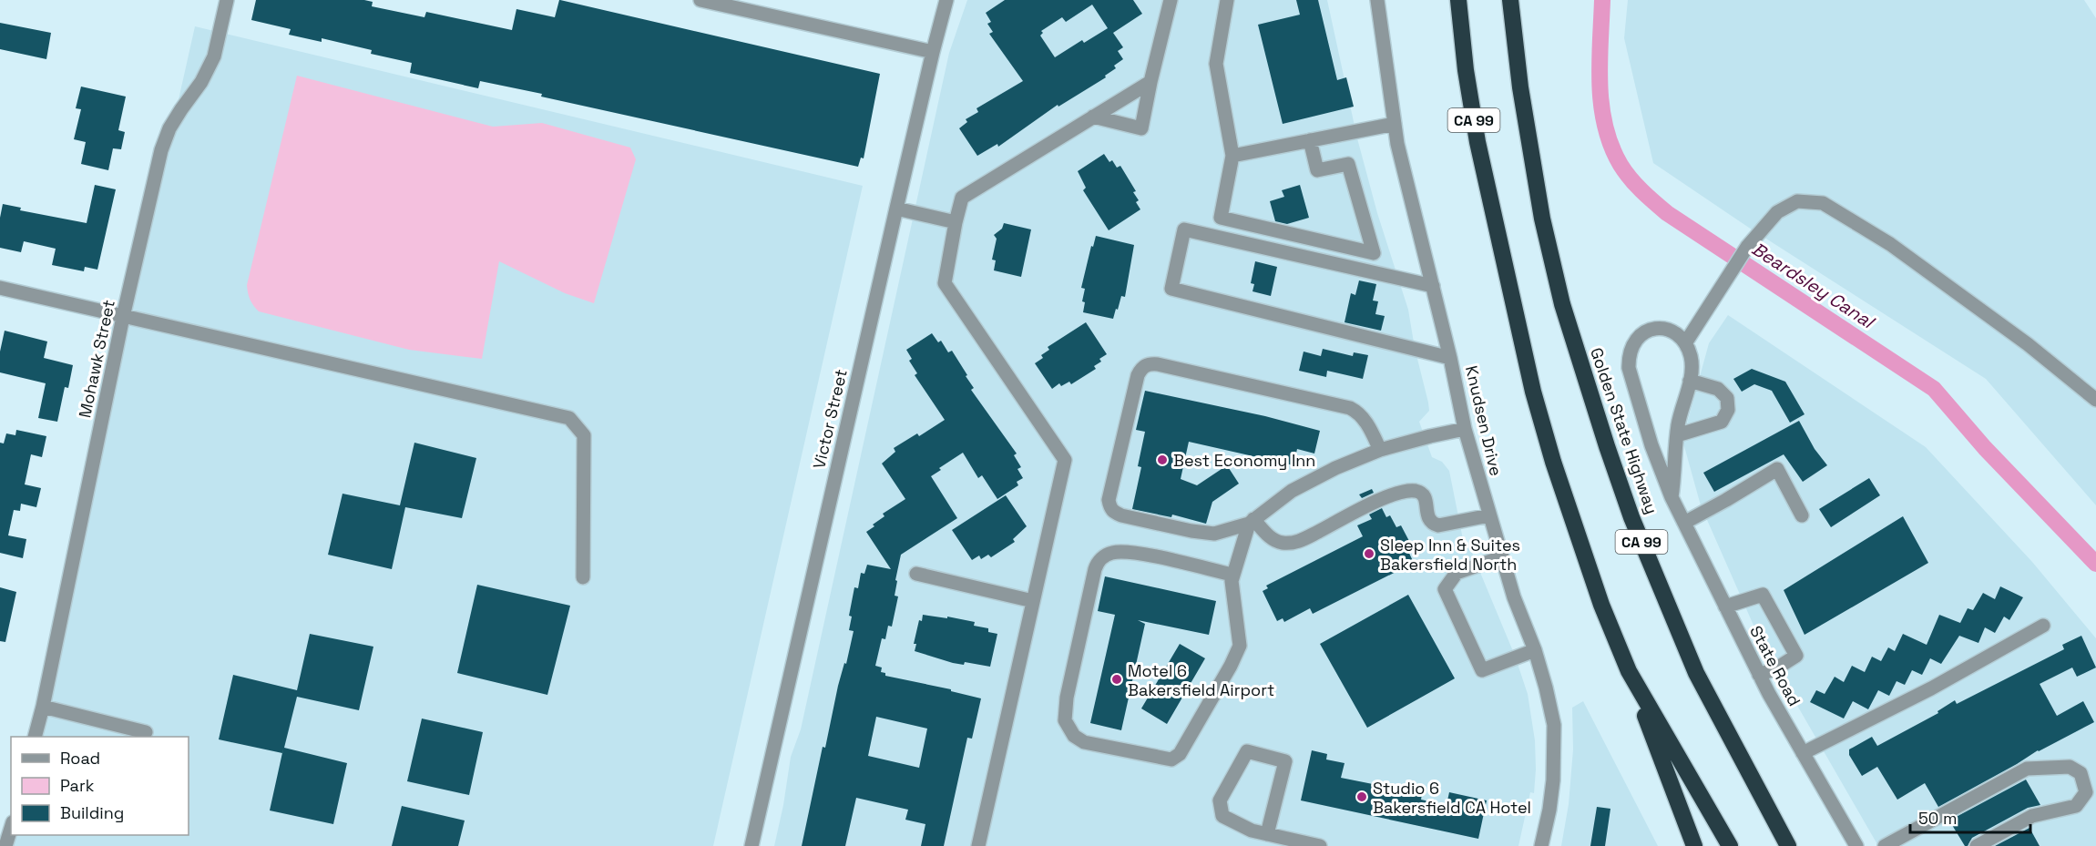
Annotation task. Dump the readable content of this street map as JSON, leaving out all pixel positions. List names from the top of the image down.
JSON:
{
  "streets": {
    "highway": ["CA 99", "Golden State Highway"],
    "street": [
      "Mohawk Street",
      "Victor Street",
      "Knudsen Drive",
      "State Road"
    ]
  },
  "water": ["Beardsley Canal"],
  "places": [
    "Best Economy Inn",
    "Sleep Inn & Suites Bakersfield North",
    "Motel 6 Bakersfield Airport",
    "Studio 6 Bakersfield CA Hotel"
  ],
  "legend": ["Road", "Park", "Building"],
  "scale_bar": "50 m"
}
